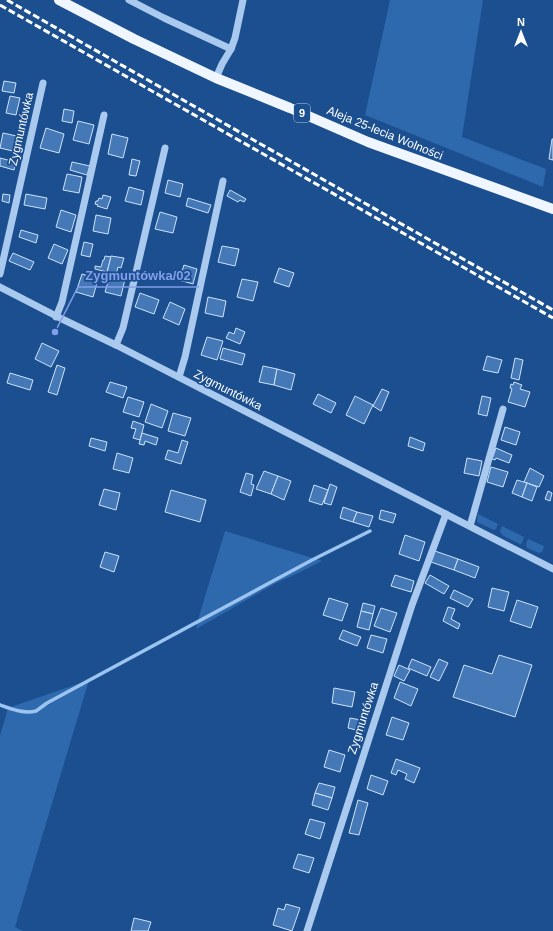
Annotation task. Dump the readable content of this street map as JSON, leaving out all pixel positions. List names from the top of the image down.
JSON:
{
  "streets": {
    "main road": ["9", "Aleja 25-lecia Wolności"],
    "street": ["Zygmuntówka"]
  },
  "places": ["Zygmuntówka/02"],
  "north": "top"
}
